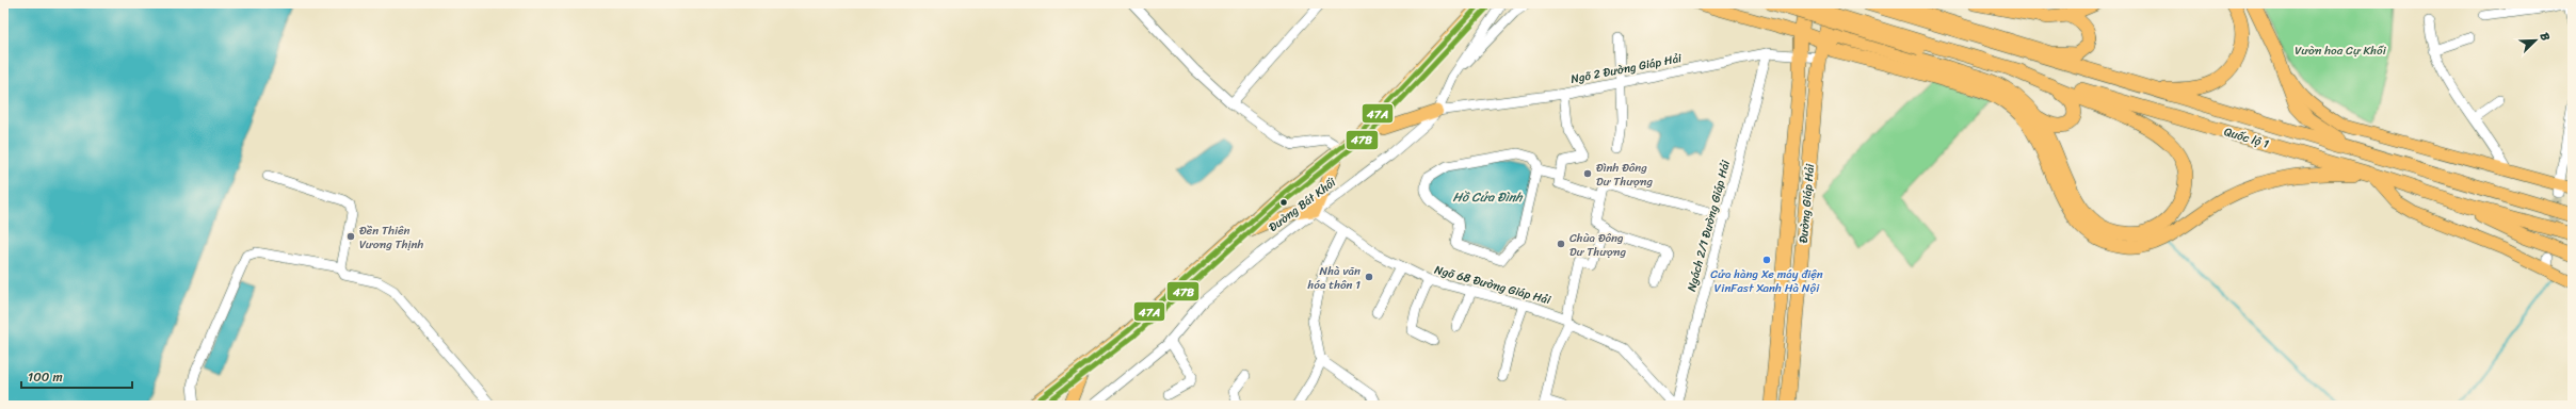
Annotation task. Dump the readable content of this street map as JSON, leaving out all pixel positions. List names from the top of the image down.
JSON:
{
  "streets": {
    "highway": ["Quốc lộ 1", "Đường Giáp Hải"],
    "street": [
      "Ngõ 2 Đường Giáp Hải",
      "Đường Bát Khối",
      "Ngách 2/1 Đường Giáp Hải",
      "Ngõ 68 Đường Giáp Hải"
    ]
  },
  "crossings": [
    ["Ngõ 2 Đường Giáp Hải", "Đường Giáp Hải"],
    ["Ngõ 2 Đường Giáp Hải", "Đường Bát Khối"],
    ["Ngõ 2 Đường Giáp Hải", "Ngách 2/1 Đường Giáp Hải"],
    ["Đường Bát Khối", "Ngõ 68 Đường Giáp Hải"],
    ["Ngách 2/1 Đường Giáp Hải", "Ngõ 68 Đường Giáp Hải"]
  ],
  "water": ["Hồ Cửa Đình"],
  "parks": ["Vườn hoa Cự Khối"],
  "places": [
    "Đình Đông Dư Thượng",
    "Đền Thiên Vương Thịnh",
    "Chùa Đông Dư Thượng",
    "Cửa hàng Xe máy điện VinFast Xanh Hà Nội",
    "Nhà văn hóa thôn 1"
  ],
  "lines": ["transit line 47A", "transit line 47B"],
  "scale_bar": "100 m",
  "north": "top right"
}
